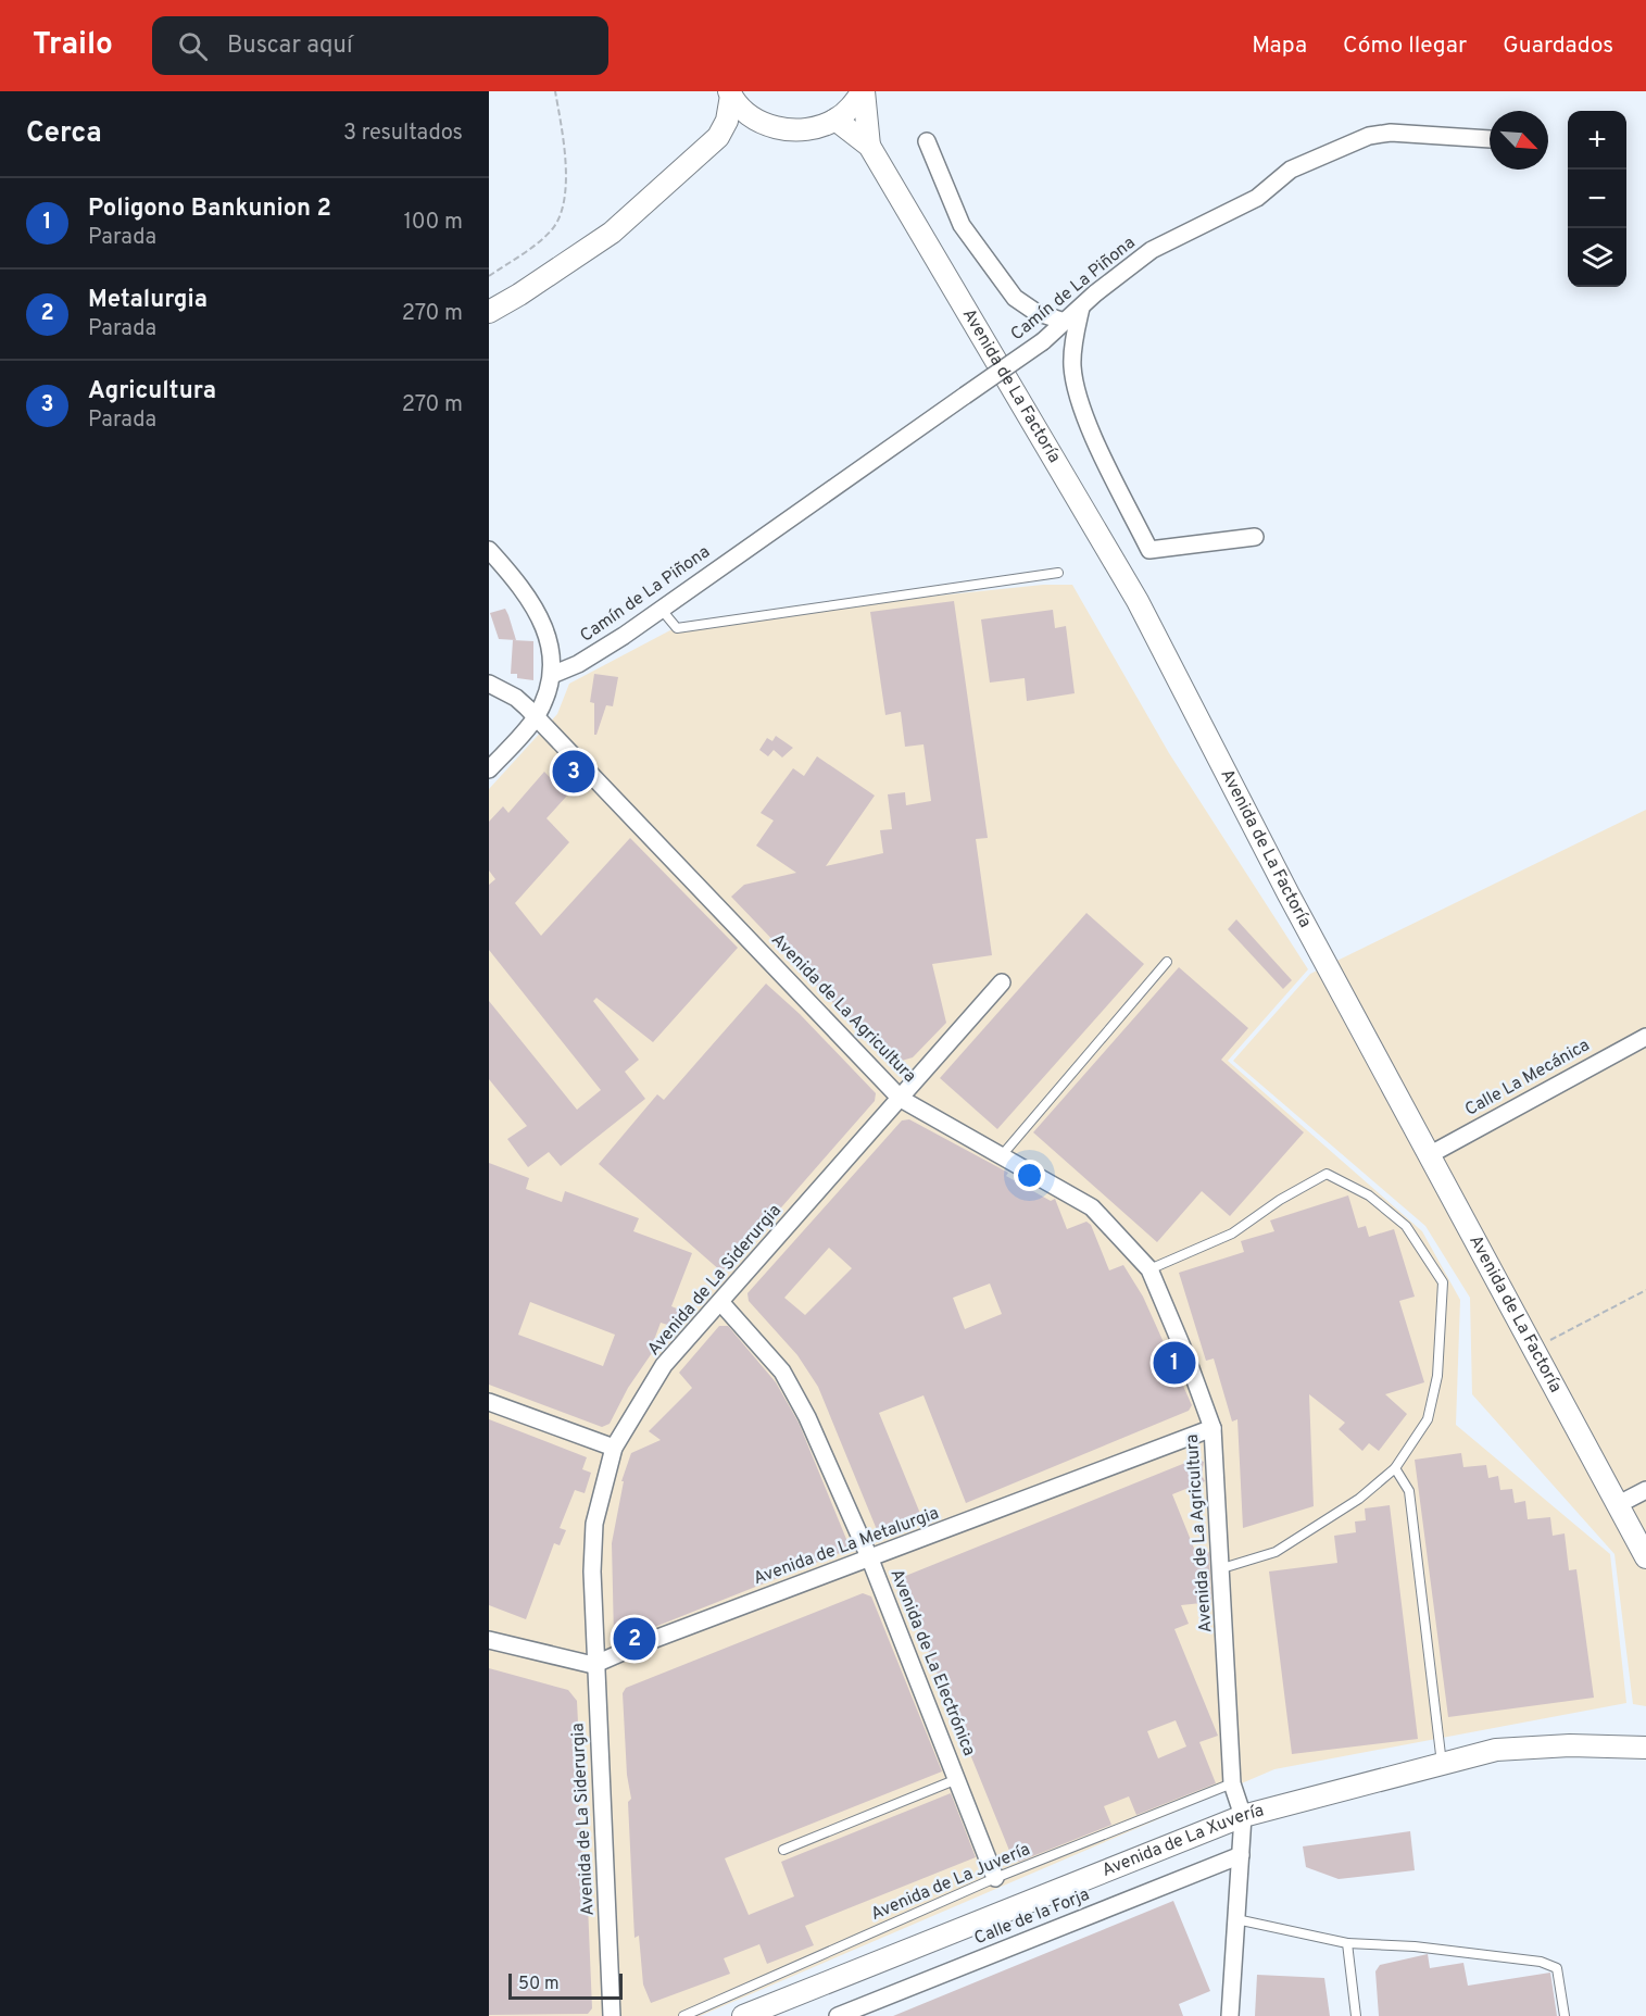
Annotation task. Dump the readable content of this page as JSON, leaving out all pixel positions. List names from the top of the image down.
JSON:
{
  "streets": {
    "street": [
      "Camín de La Piñona",
      "Avenida de La Factoría",
      "Avenida de La Agricultura",
      "Calle La Mecánica",
      "Avenida de La Siderurgia",
      "Avenida de La Metalurgia",
      "Avenida de La Electrónica",
      "Avenida de La Xuvería",
      "Calle de la Forja"
    ],
    "lane": ["Avenida de La Juvería"]
  },
  "crossings": [
    ["Avenida de La Factoría", "Calle La Mecánica"],
    ["Avenida de La Agricultura", "Avenida de La Siderurgia"],
    ["Avenida de La Agricultura", "Avenida de La Metalurgia"],
    ["Avenida de La Agricultura", "Avenida de La Xuvería"],
    ["Avenida de La Agricultura", "Avenida de La Juvería"],
    ["Avenida de La Siderurgia", "Avenida de La Metalurgia"],
    ["Avenida de La Siderurgia", "Avenida de La Electrónica"],
    ["Avenida de La Metalurgia", "Avenida de La Electrónica"],
    ["Avenida de La Electrónica", "Avenida de La Juvería"]
  ],
  "scale_bar": "50 m",
  "north": "bottom right",
  "page": {
    "header": "Trailo",
    "search": "Buscar aquí",
    "nav": ["Mapa", "Cómo llegar", "Guardados"],
    "heading": ["Cerca", "3 resultados"],
    "map_buttons": ["+", "−"],
    "list": [
      {
        "mark": "1",
        "name": "Poligono Bankunion 2",
        "note": "Parada",
        "value": "100 m"
      },
      {
        "mark": "2",
        "name": "Metalurgia",
        "note": "Parada",
        "value": "270 m"
      },
      {
        "mark": "3",
        "name": "Agricultura",
        "note": "Parada",
        "value": "270 m"
      }
    ],
    "pins": ["3", "1", "2"],
    "scale": "50 m"
  }
}
